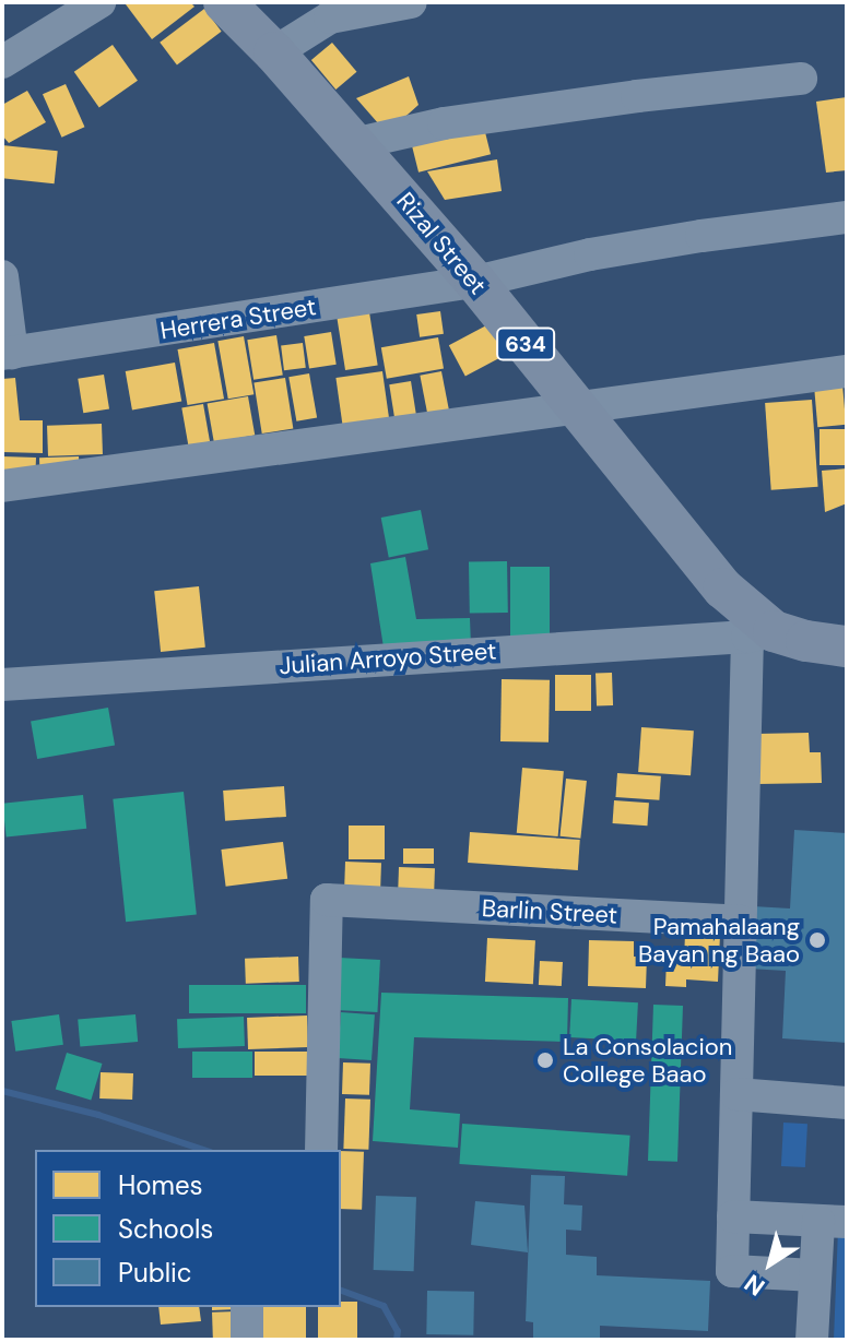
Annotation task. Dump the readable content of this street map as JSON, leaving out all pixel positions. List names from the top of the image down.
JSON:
{
  "streets": {
    "main road": ["Rizal Street", "634"],
    "street": ["Herrera Street", "Julian Arroyo Street", "Barlin Street"]
  },
  "crossings": [
    ["Rizal Street", "Herrera Street"],
    ["Rizal Street", "Julian Arroyo Street"]
  ],
  "places": ["Pamahalaang Bayan ng Baao", "La Consolacion College Baao"],
  "legend": ["Homes", "Schools", "Public"],
  "north": "bottom left"
}
